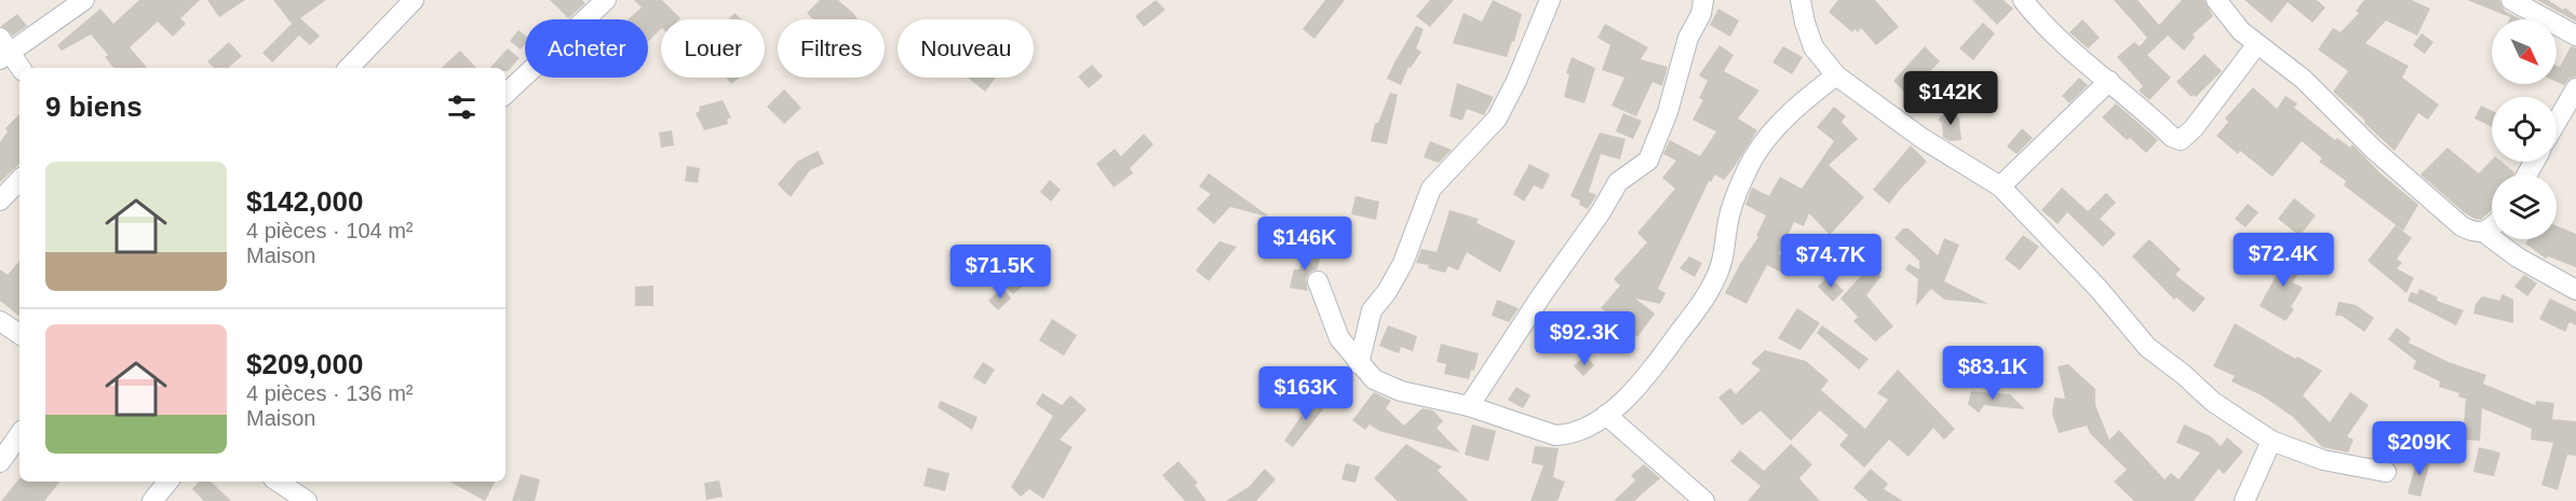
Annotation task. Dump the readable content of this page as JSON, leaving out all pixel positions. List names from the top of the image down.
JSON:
{
  "north": "bottom right",
  "page": {
    "chip": [
      "Acheter",
      "Louer",
      "Filtres",
      "Nouveau"
    ],
    "heading": "9 biens",
    "price": [
      "$142K",
      "$146K",
      "$72.4K",
      "$74.7K",
      "$71.5K",
      "$92.3K",
      "$83.1K",
      "$163K",
      "$209K"
    ],
    "list": [
      {
        "name": "$142,000",
        "note": "4 pièces · 104 m² · Maison"
      },
      {
        "name": "$209,000",
        "note": "4 pièces · 136 m² · Maison"
      }
    ]
  }
}
